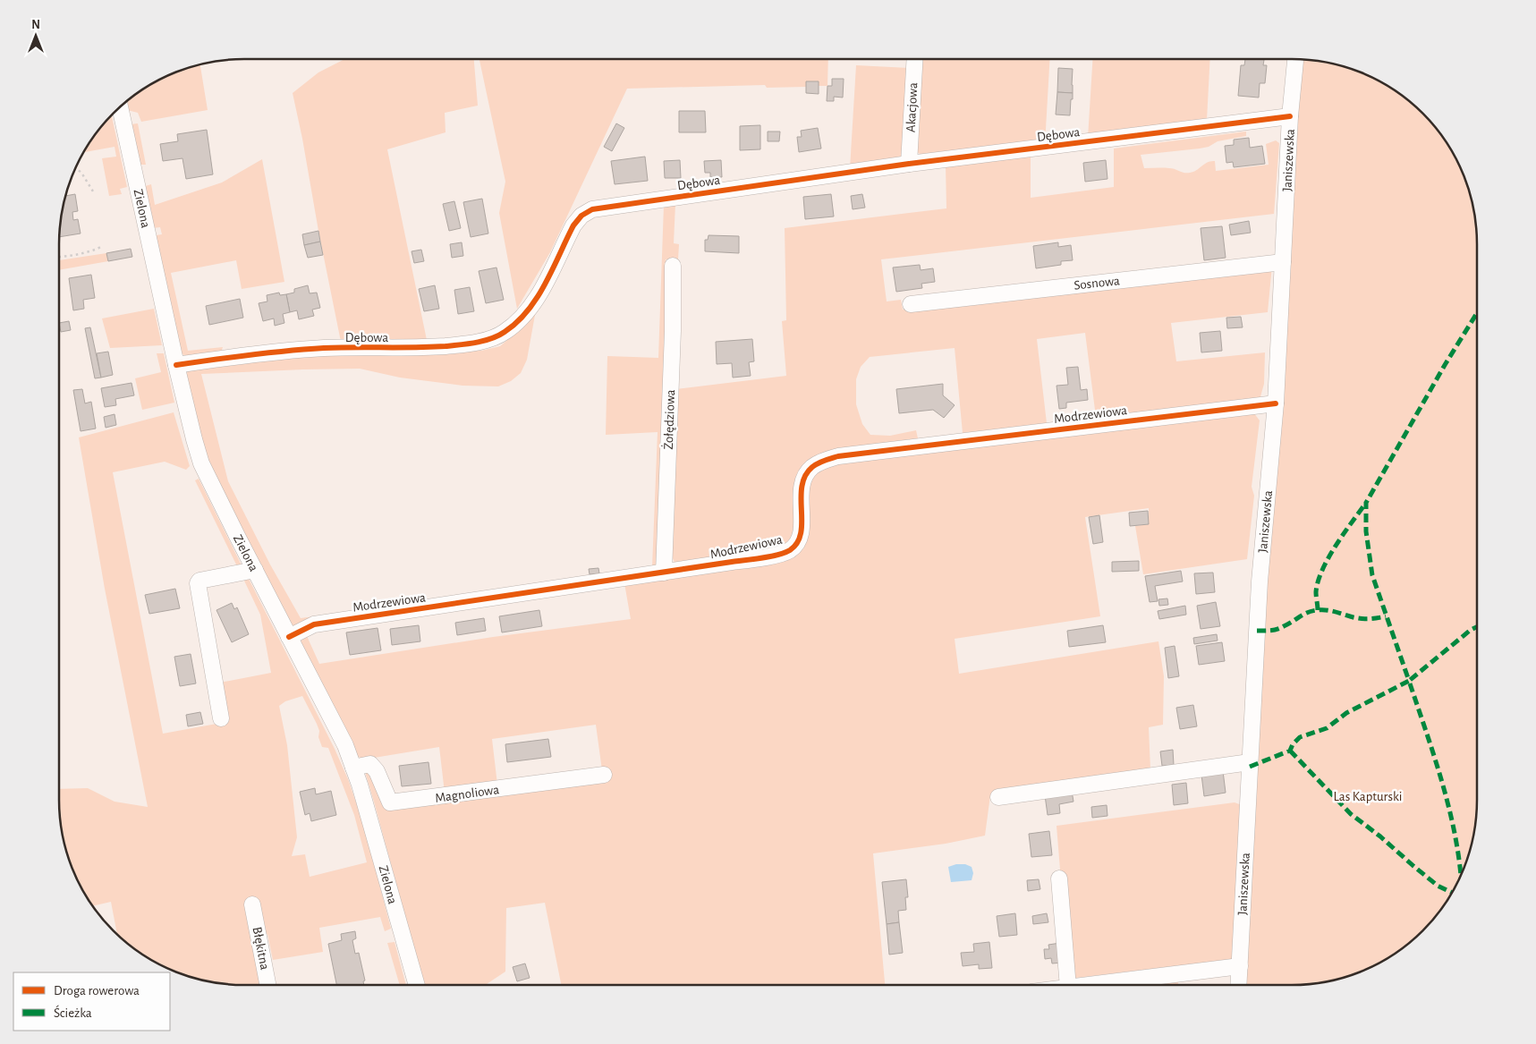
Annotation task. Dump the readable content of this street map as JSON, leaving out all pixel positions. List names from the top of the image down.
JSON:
{
  "streets": {
    "street": [
      "Akacjowa",
      "Dębowa",
      "Janiszewska",
      "Zielona",
      "Sosnowa",
      "Modrzewiowa",
      "Żołędziowa",
      "Magnoliowa",
      "Błękitna"
    ]
  },
  "crossings": [
    ["Akacjowa", "Dębowa"],
    ["Dębowa", "Janiszewska"],
    ["Dębowa", "Zielona"],
    ["Janiszewska", "Sosnowa"],
    ["Janiszewska", "Modrzewiowa"],
    ["Zielona", "Modrzewiowa"],
    ["Zielona", "Magnoliowa"],
    ["Modrzewiowa", "Żołędziowa"]
  ],
  "parks": ["Las Kapturski"],
  "legend": ["Droga rowerowa", "Ścieżka"],
  "north": "top"
}
